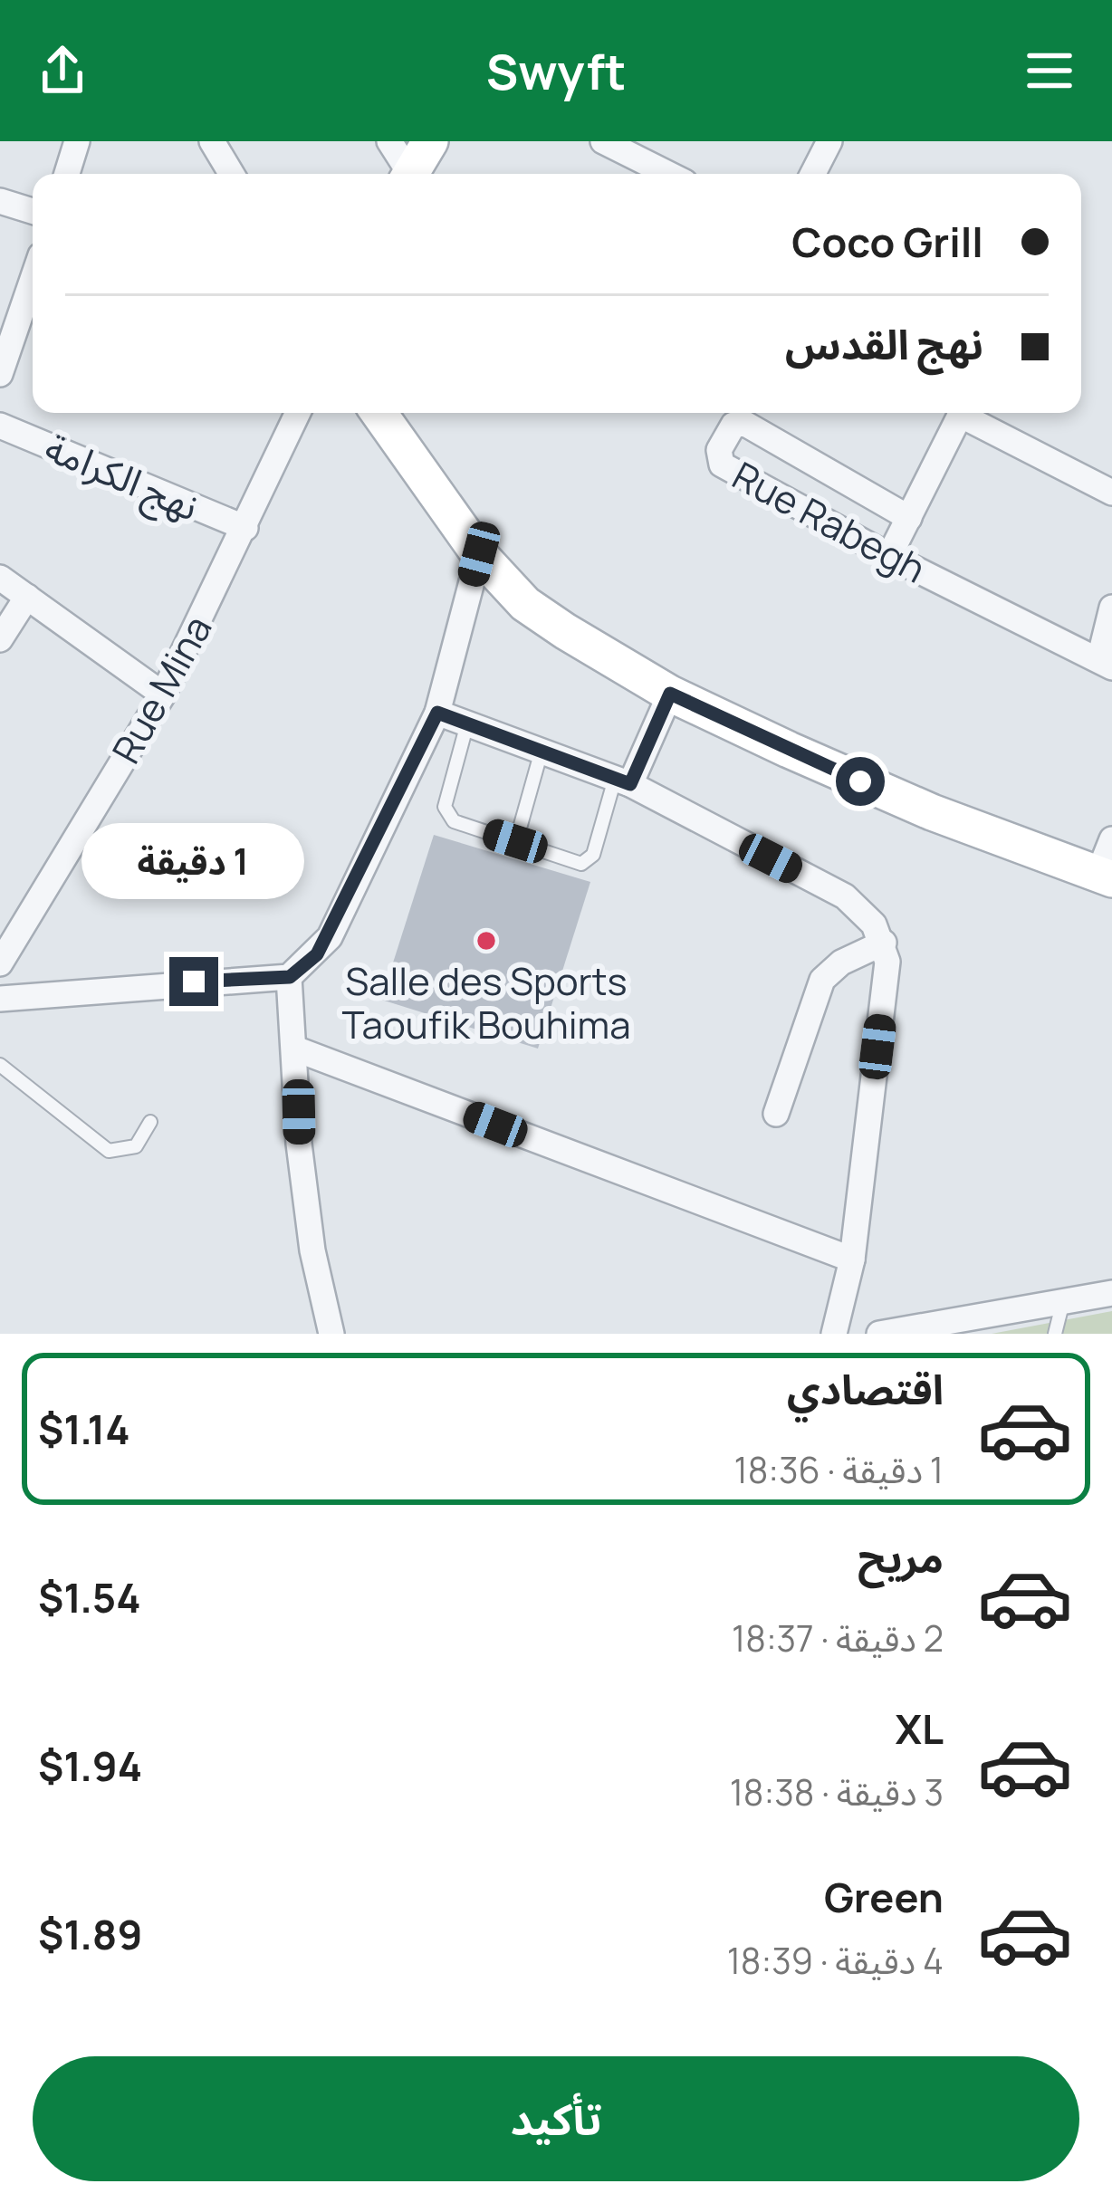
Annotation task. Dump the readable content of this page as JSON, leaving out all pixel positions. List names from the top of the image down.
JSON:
{
  "streets": {
    "street": ["نهج الكرامة", "Rue Rabegh", "Rue Mina"]
  },
  "crossings": [
    ["نهج الكرامة", "Rue Mina"]
  ],
  "places": ["Salle des Sports Taoufik Bouhima"],
  "page": {
    "header": "Swyft",
    "banner": ["Coco Grill", "نهج القدس"],
    "bubble": "1 دقيقة",
    "list": [
      {
        "name": "اقتصادي",
        "note": "1 دقيقة · 18:36",
        "value": "$1.14"
      },
      {
        "name": "مريح",
        "note": "2 دقيقة · 18:37",
        "value": "$1.54"
      },
      {
        "name": "XL",
        "note": "3 دقيقة · 18:38",
        "value": "$1.94"
      },
      {
        "name": "Green",
        "note": "4 دقيقة · 18:39",
        "value": "$1.89"
      }
    ],
    "buttons": "تأكيد"
  }
}
